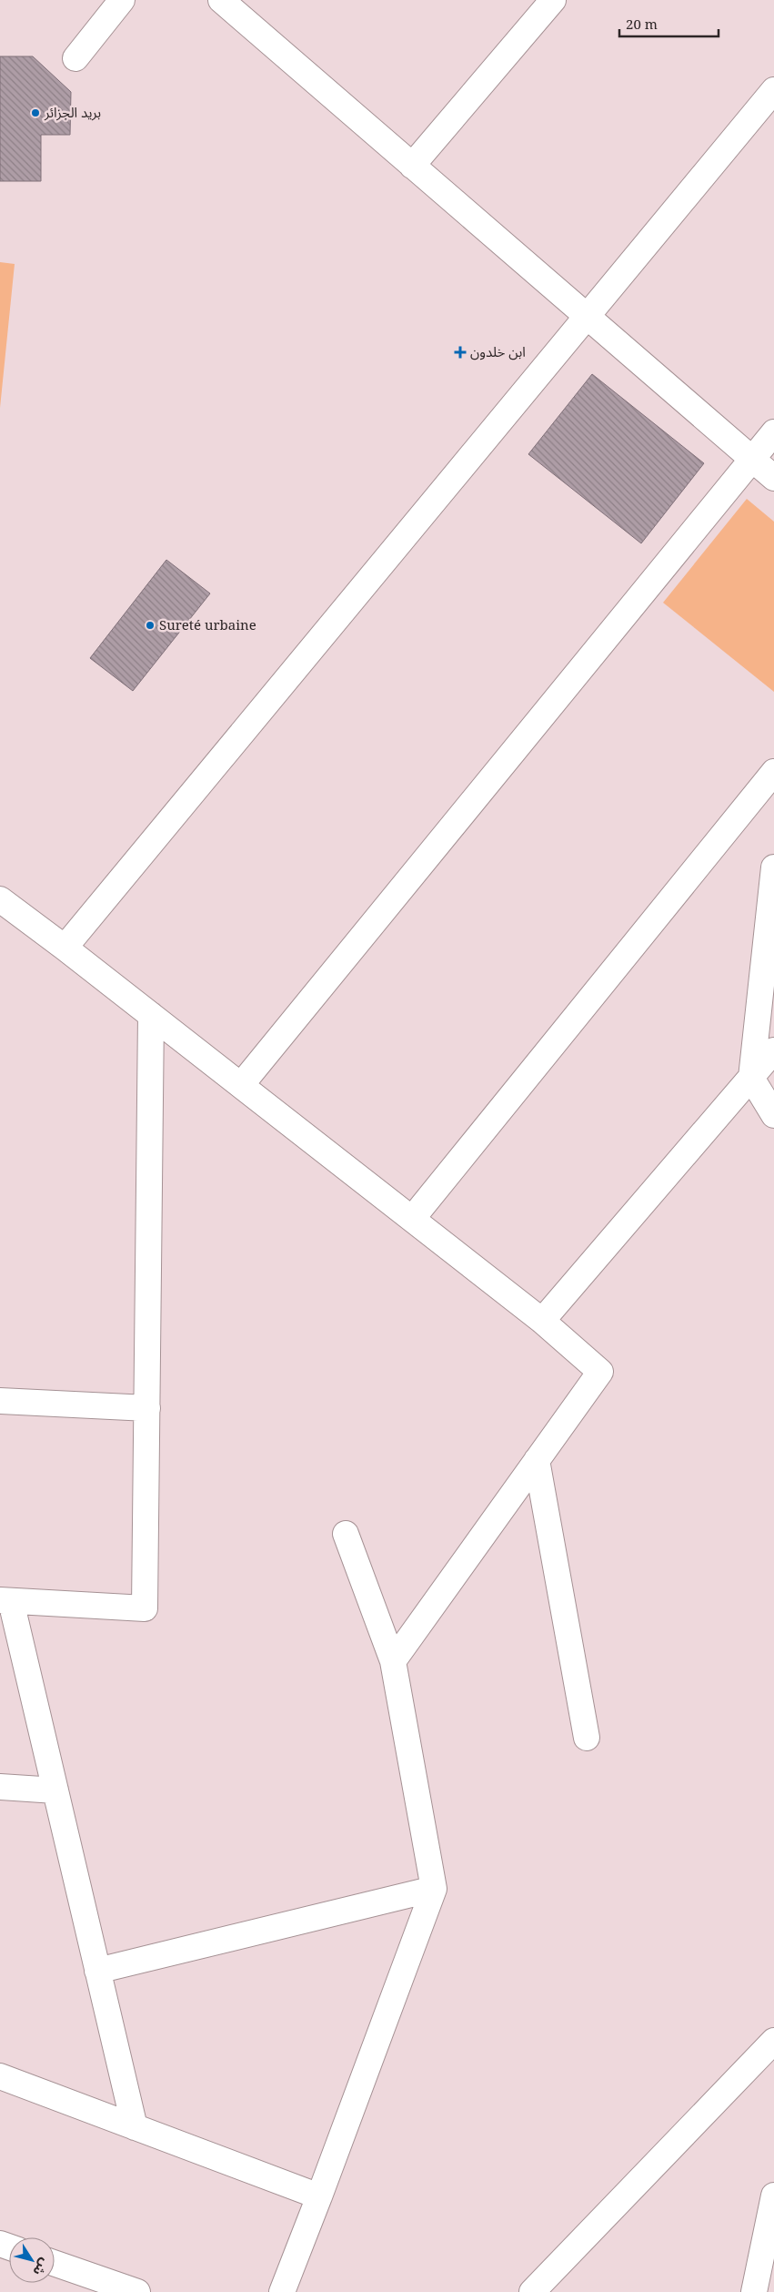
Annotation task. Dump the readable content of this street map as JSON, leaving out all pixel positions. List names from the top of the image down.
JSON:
{
  "places": {
    "other": ["بريد الجزائر", "Sureté urbaine"],
    "health": ["ابن خلدون"]
  },
  "scale_bar": "20 m",
  "north": "bottom right"
}
